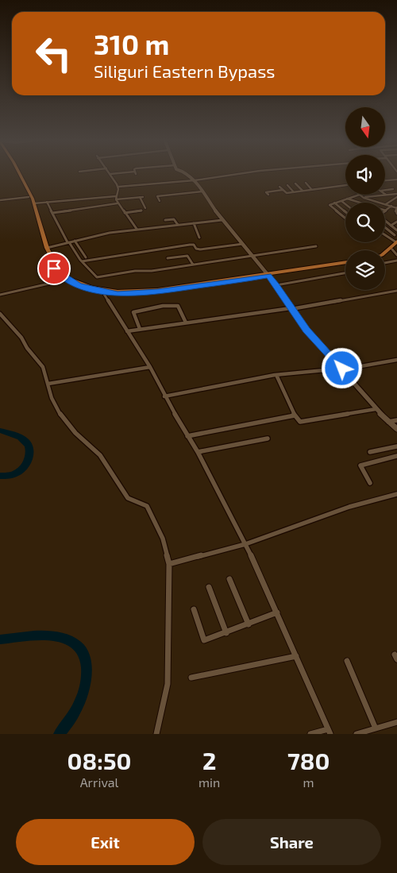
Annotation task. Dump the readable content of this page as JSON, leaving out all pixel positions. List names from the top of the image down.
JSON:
{
  "north": "bottom",
  "page": {
    "turn": ["310 m", "Siliguri Eastern Bypass"],
    "eta": [
      "08:50",
      "Arrival",
      "2",
      "min",
      "780",
      "m"
    ],
    "buttons": ["Exit", "Share"]
  }
}
